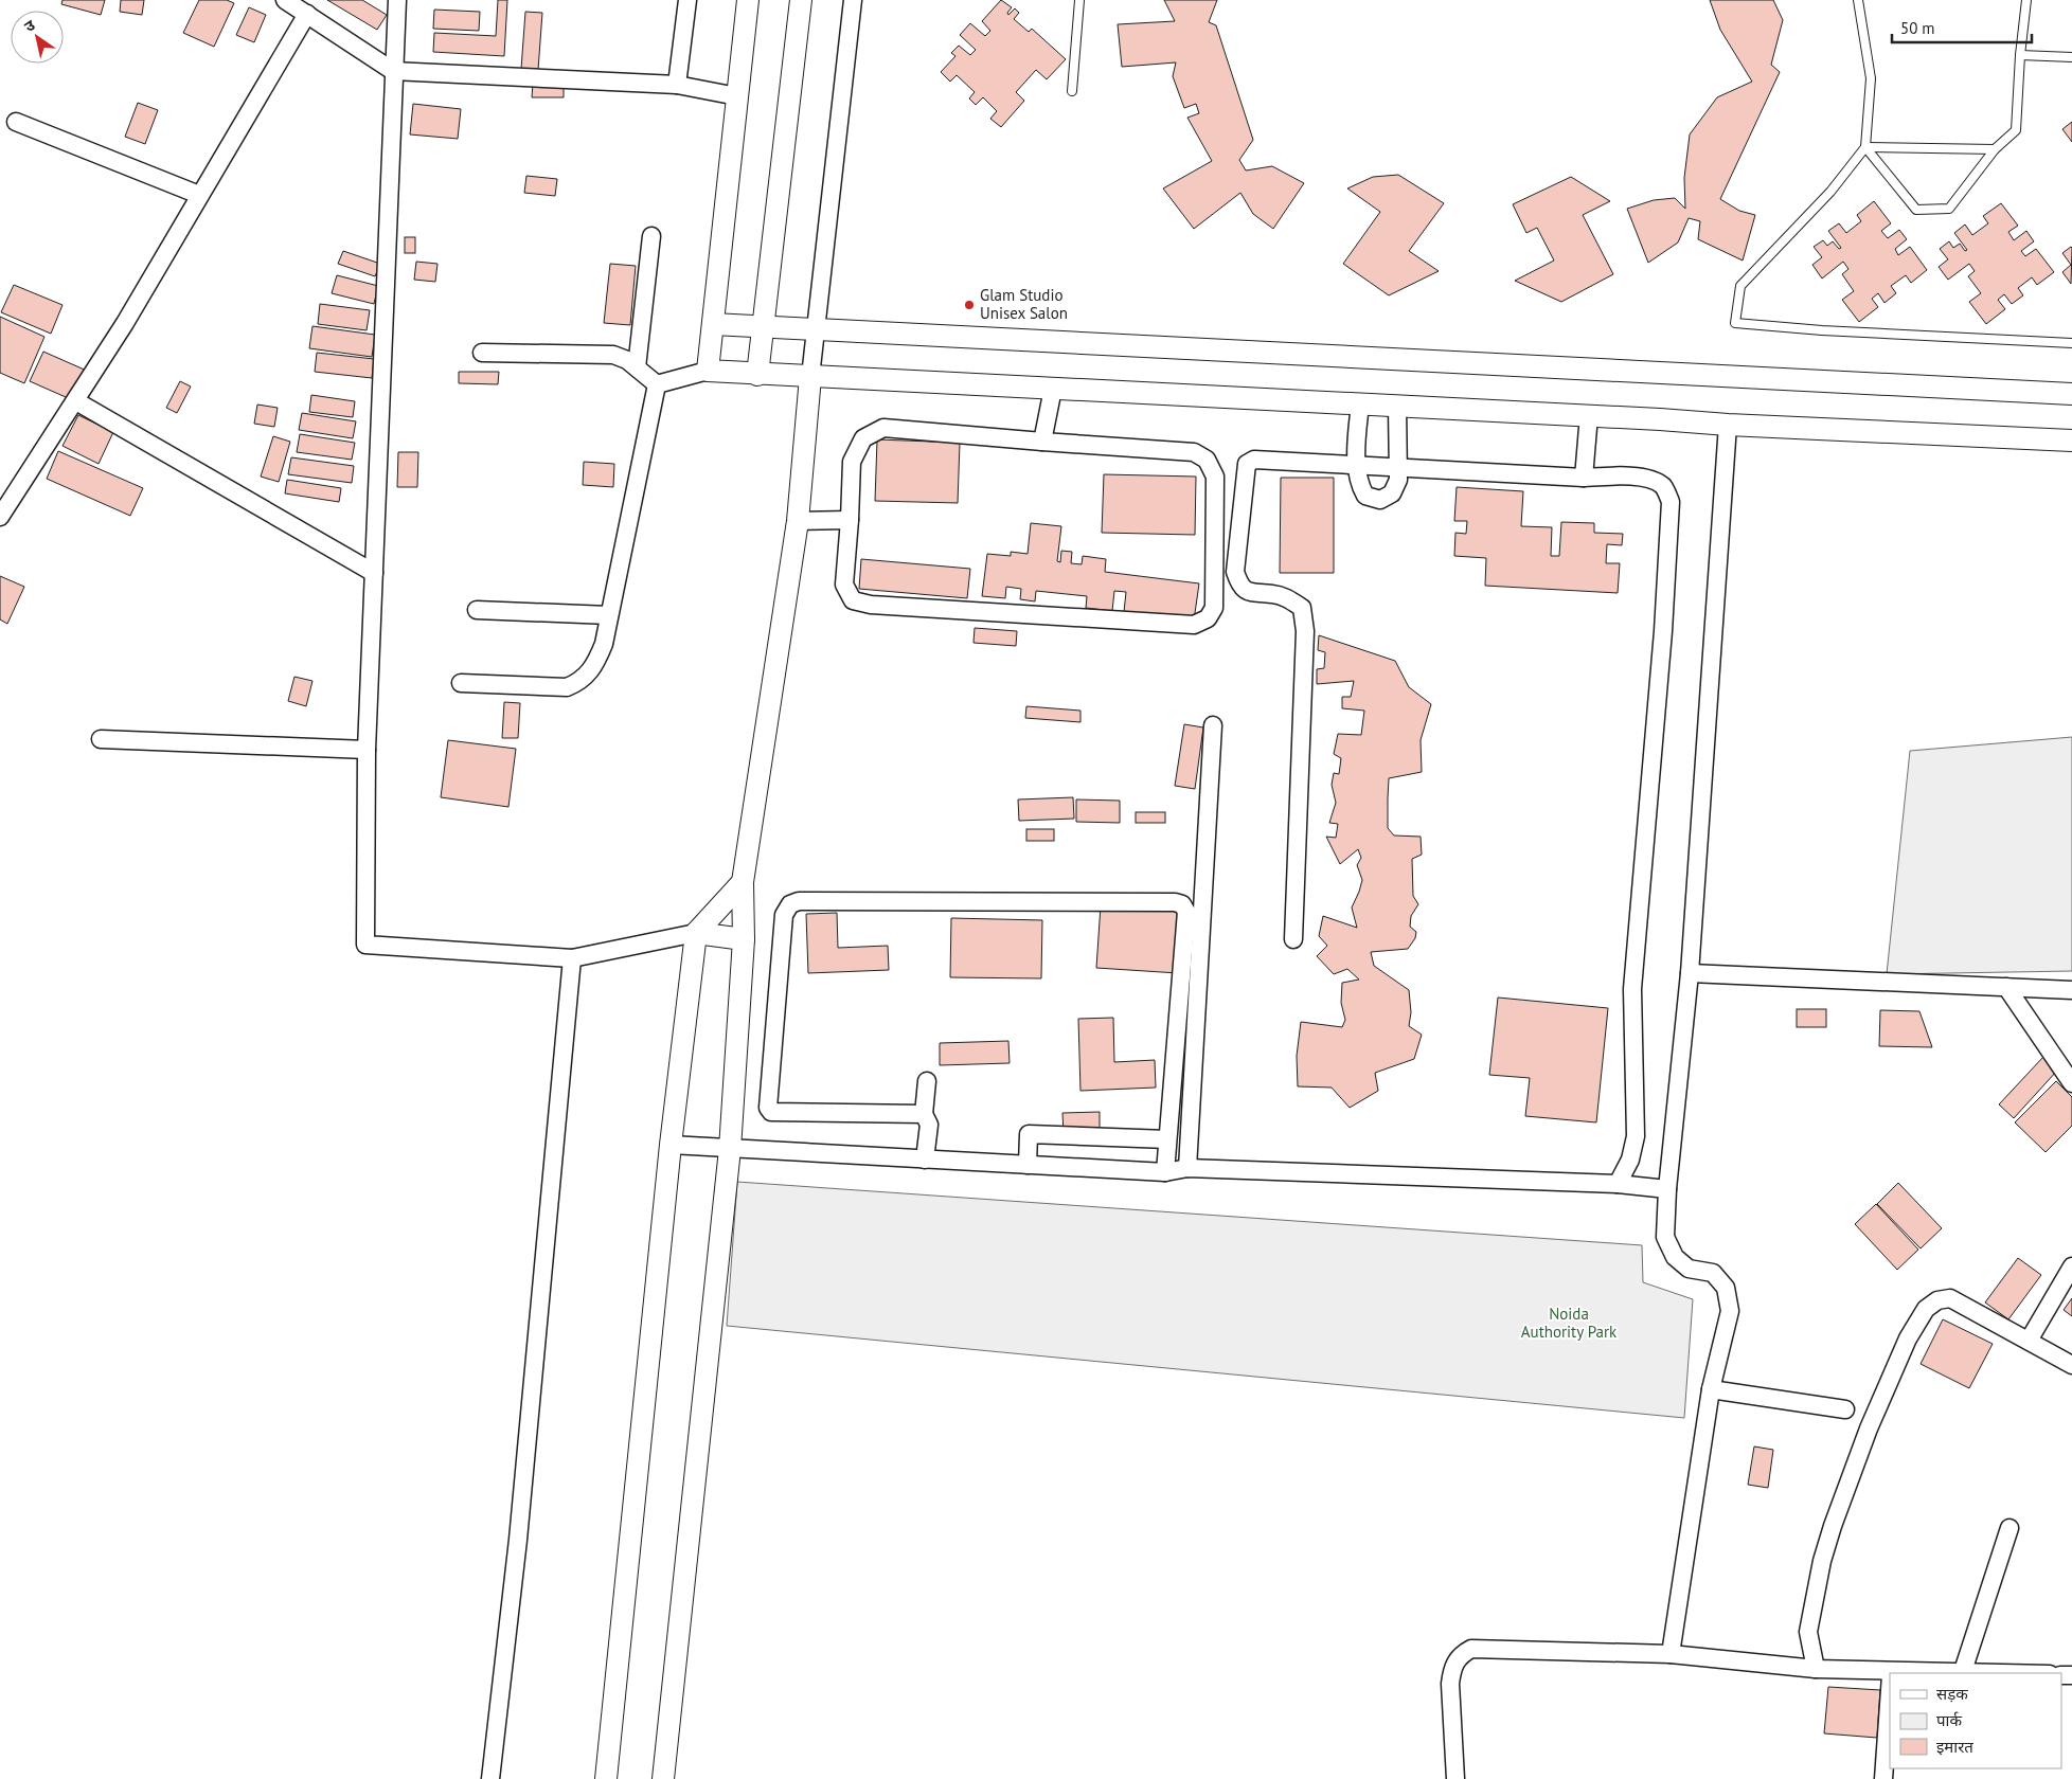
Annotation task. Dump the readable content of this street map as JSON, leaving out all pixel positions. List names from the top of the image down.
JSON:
{
  "parks": ["Noida Authority Park"],
  "places": ["Glam Studio Unisex Salon"],
  "legend": ["सड़क", "पार्क", "इमारत"],
  "scale_bar": "50 m",
  "north": "top left"
}
